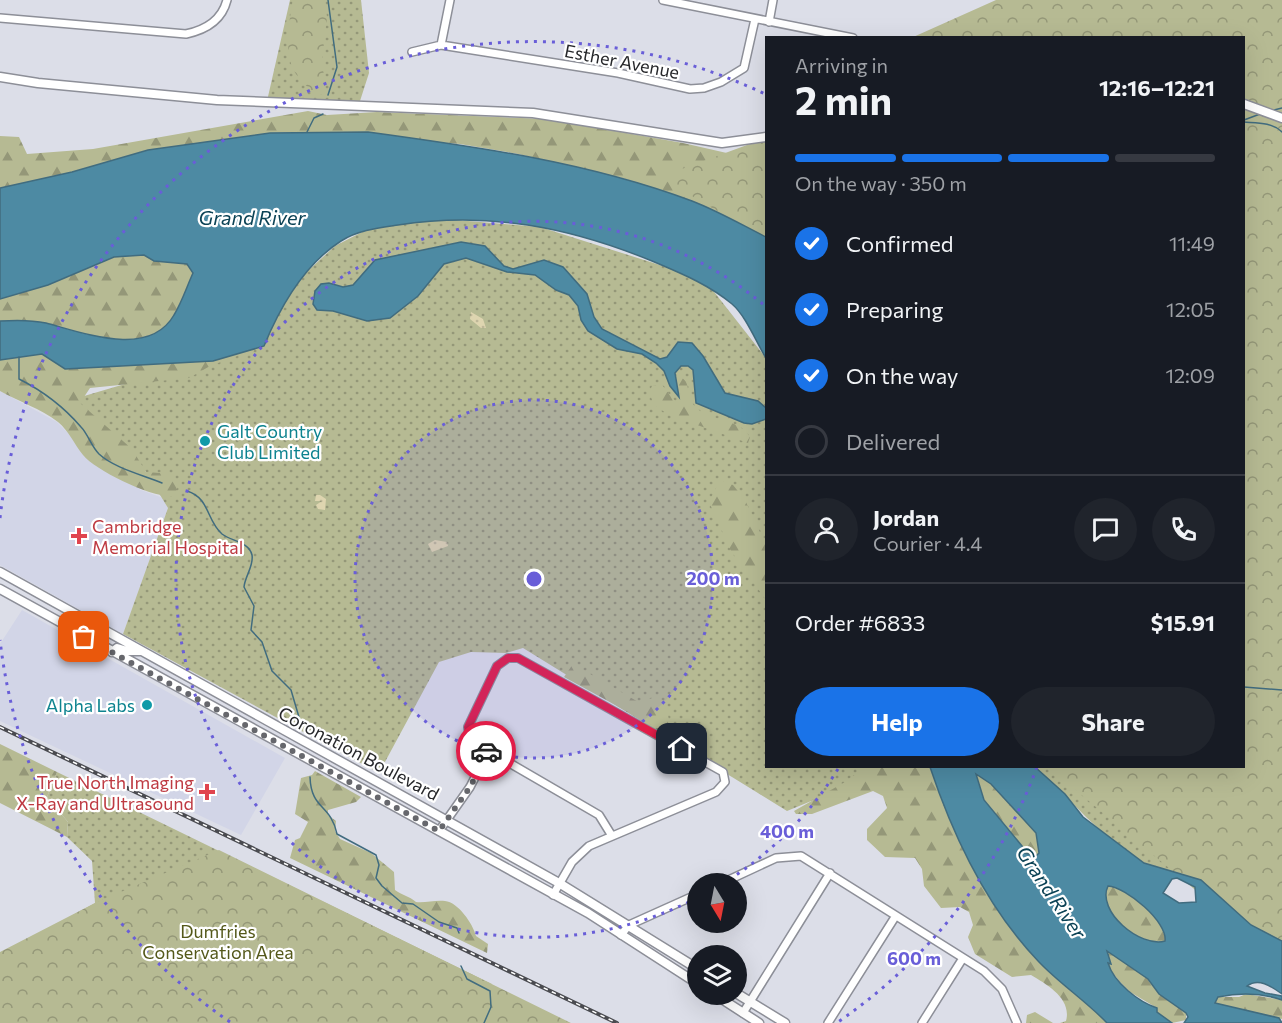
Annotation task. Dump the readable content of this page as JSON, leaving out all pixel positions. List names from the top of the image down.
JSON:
{
  "streets": {
    "main road": ["Coronation Boulevard"],
    "street": ["Esther Avenue"]
  },
  "water": ["Grand River"],
  "parks": ["Dumfries Conservation Area"],
  "places": {
    "other": ["Galt Country Club Limited", "Alpha Labs"],
    "health": ["Cambridge Memorial Hospital", "True North Imaging X-Ray and Ultrasound"]
  },
  "north": "bottom",
  "page": {
    "heading": ["2 min", "Arriving in", "12:16–12:21"],
    "panel": [
      "Jordan",
      "Courier · 4.4",
      "Order #6833",
      "$15.91"
    ],
    "bar": "On the way · 350 m",
    "list": [
      ["Confirmed", "11:49"],
      ["Preparing", "12:05"],
      ["On the way", "12:09"],
      "Delivered"
    ],
    "buttons": ["Help", "Share"]
  },
  "rings": ["200 m", "400 m", "600 m"]
}
